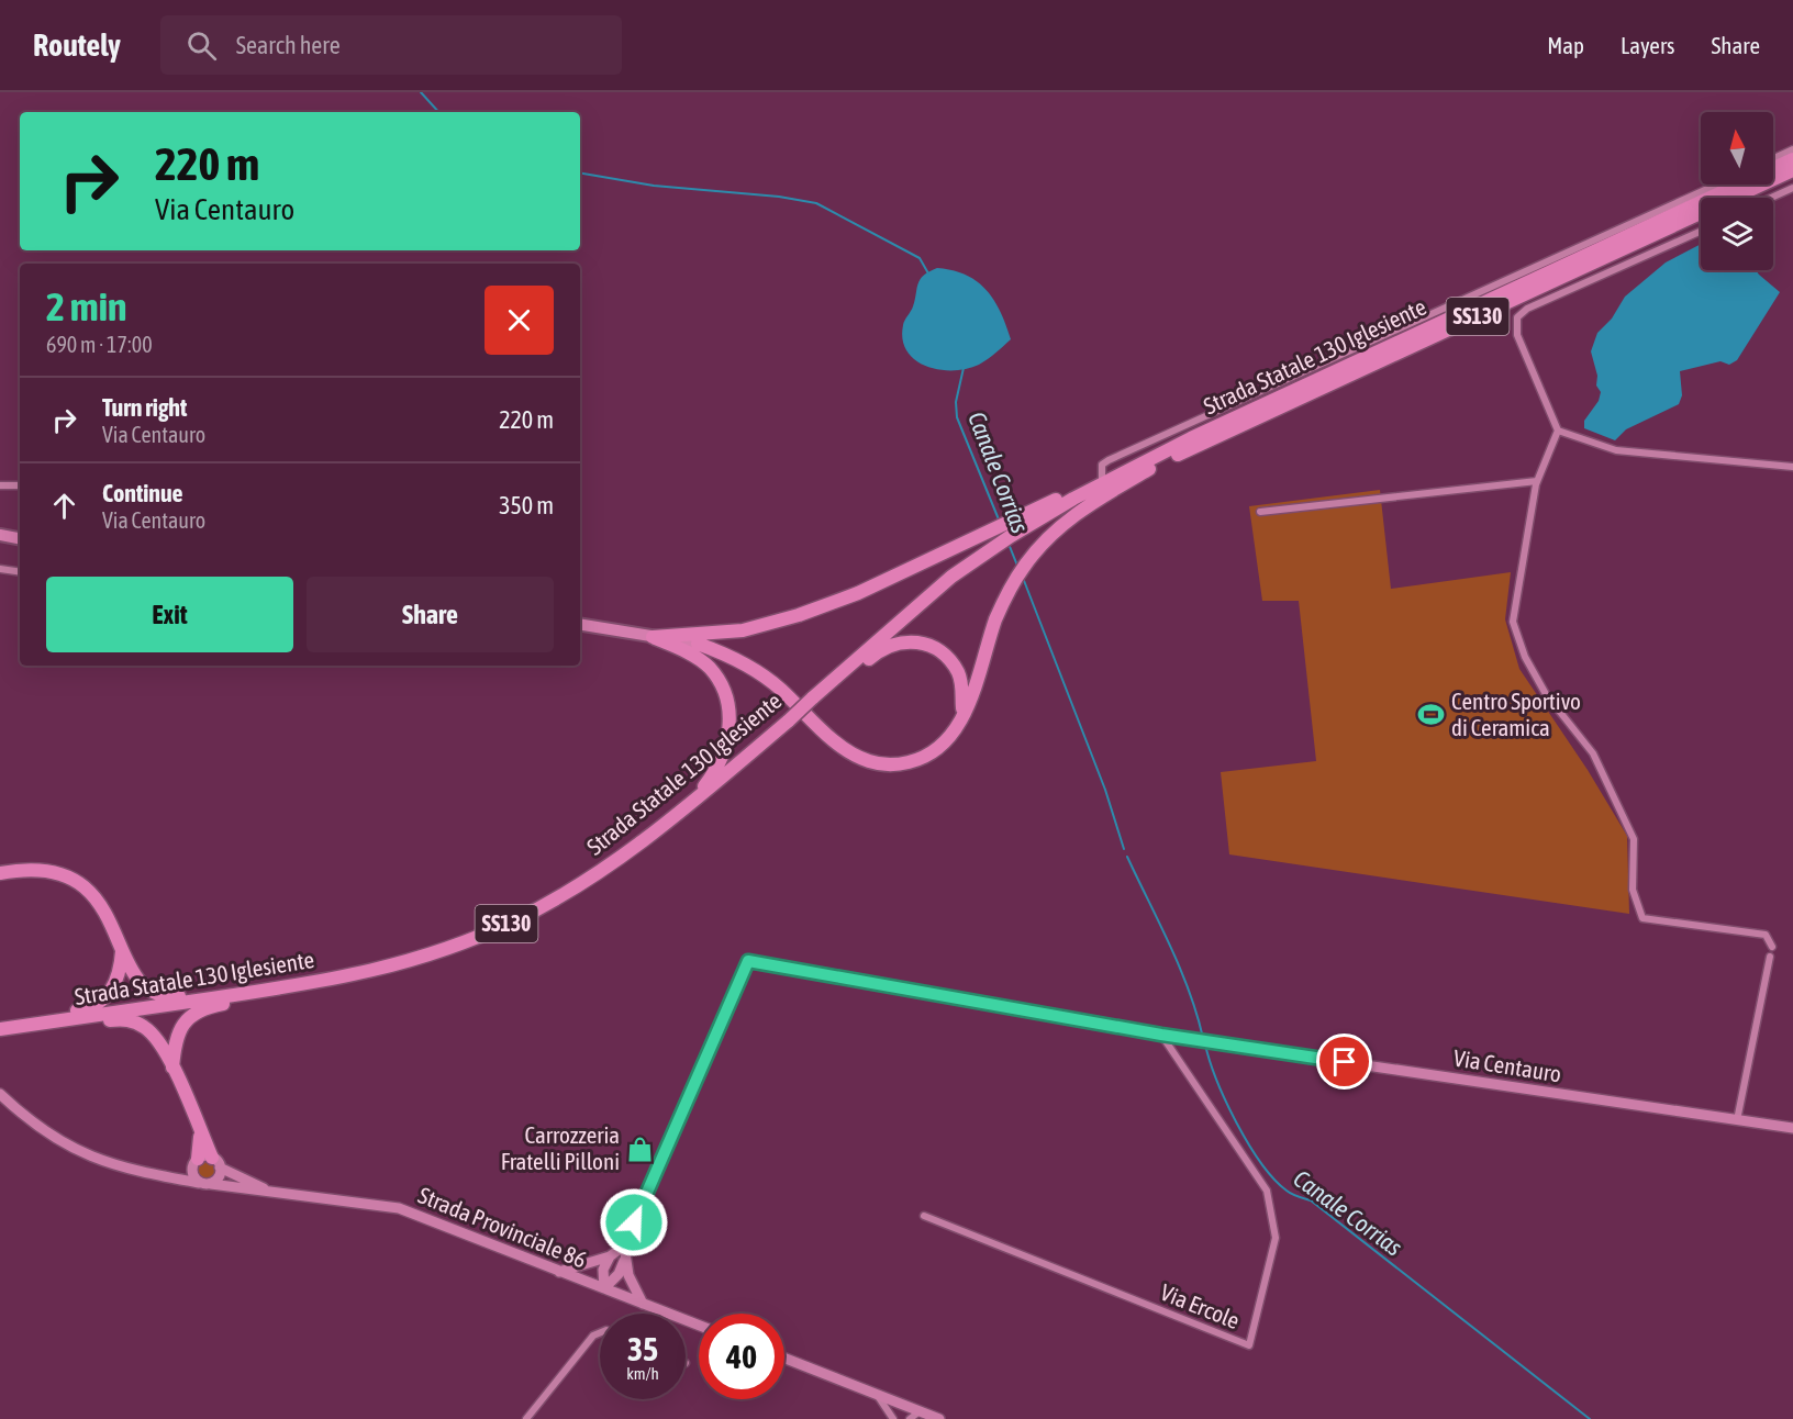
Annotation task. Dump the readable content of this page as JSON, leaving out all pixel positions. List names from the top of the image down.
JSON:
{
  "streets": {
    "highway": ["SS130", "Strada Statale 130 Iglesiente"],
    "street": ["Via Centauro", "Strada Provinciale 86", "Via Ercole"]
  },
  "water": ["Canale Corrias"],
  "places": {
    "sports": ["Centro Sportivo di Ceramica"],
    "shop": ["Carrozzeria Fratelli Pilloni"]
  },
  "north": "top",
  "page": {
    "header": "Routely",
    "search": "Search here",
    "nav": ["Map", "Layers", "Share"],
    "turn": ["220 m", "Via Centauro"],
    "heading": ["2 min", "690 m · 17:00"],
    "list": [
      {
        "name": "Turn right",
        "note": "Via Centauro",
        "value": "220 m"
      },
      {
        "name": "Continue",
        "note": "Via Centauro",
        "value": "350 m"
      }
    ],
    "buttons": ["Exit", "Share"],
    "speed": "35 km/h",
    "limit": "40"
  }
}
